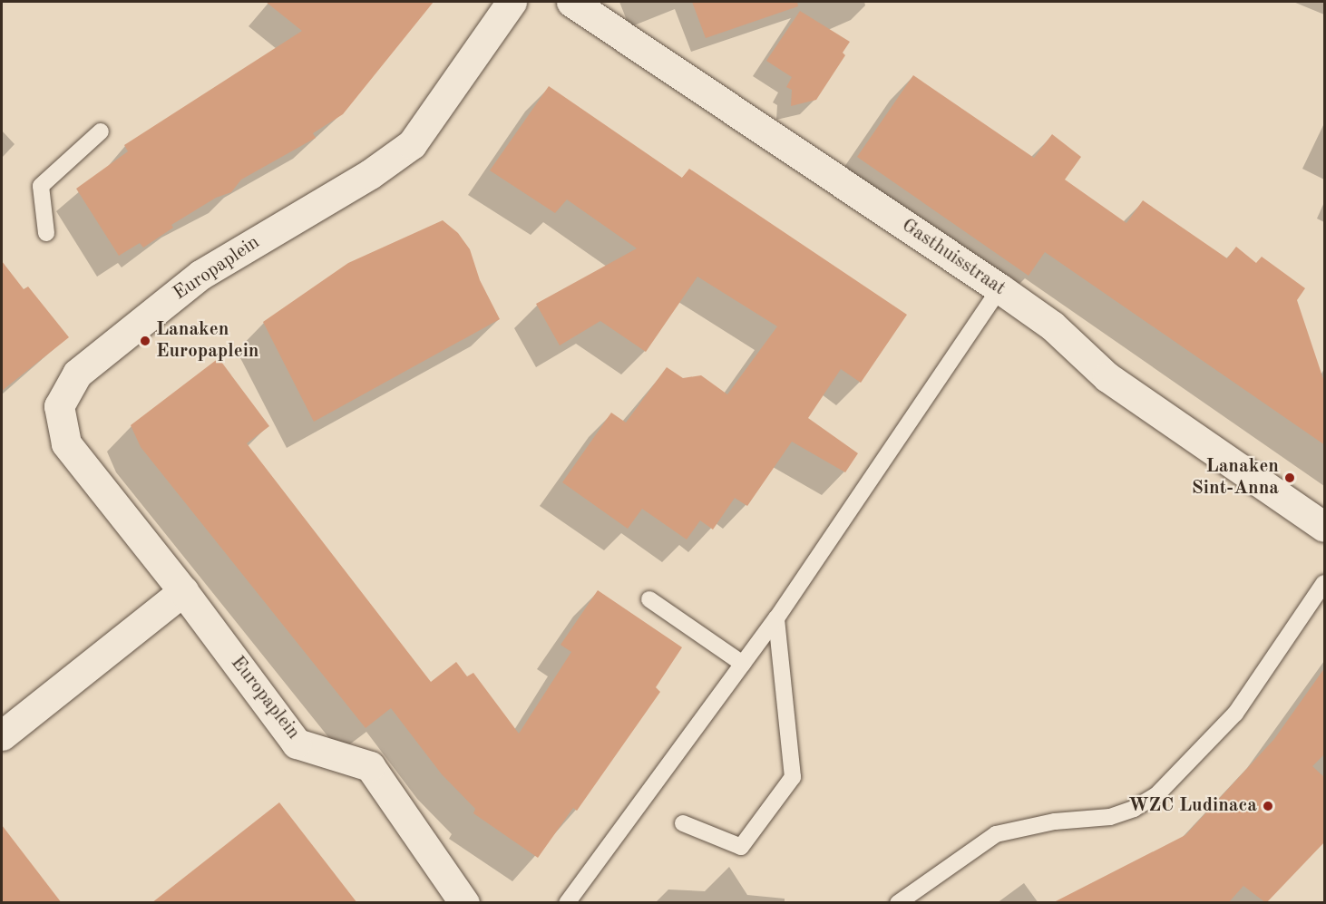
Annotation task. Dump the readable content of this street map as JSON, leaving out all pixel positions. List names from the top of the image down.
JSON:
{
  "streets": {
    "street": ["Gasthuisstraat", "Europaplein"]
  },
  "places": ["Lanaken Europaplein", "Lanaken Sint-Anna", "WZC Ludinaca"]
}
